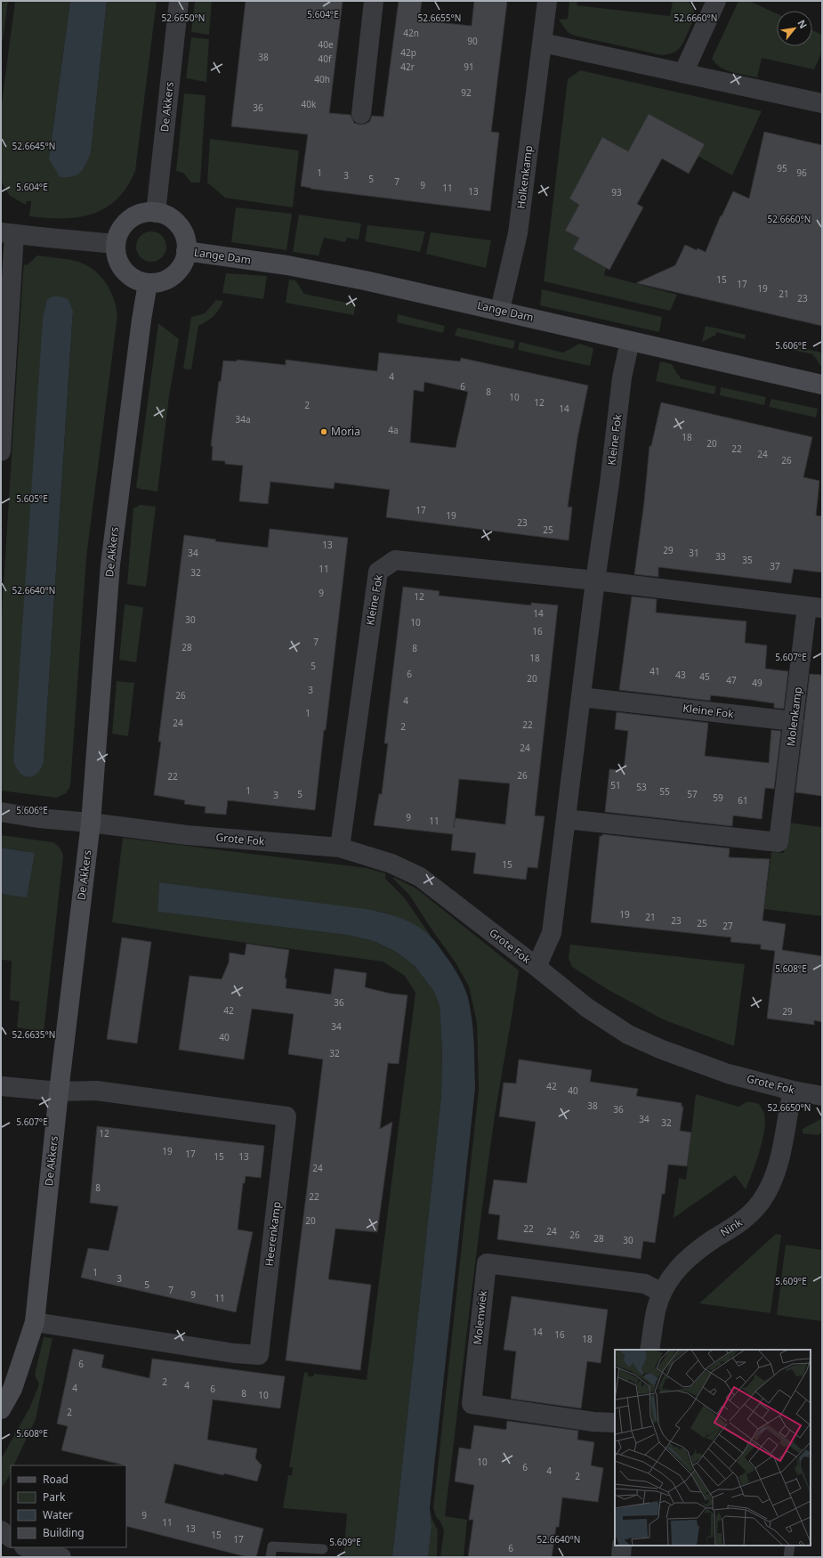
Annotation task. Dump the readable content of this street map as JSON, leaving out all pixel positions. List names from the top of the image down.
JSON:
{
  "streets": {
    "street": [
      "De Akkers",
      "Holkenkamp",
      "Lange Dam",
      "Kleine Fok",
      "Molenkamp",
      "Grote Fok",
      "Nink",
      "Heerenkamp",
      "Molenwiek"
    ]
  },
  "crossings": [
    ["De Akkers", "Lange Dam"],
    ["De Akkers", "Grote Fok"],
    ["De Akkers", "Heerenkamp"],
    ["Holkenkamp", "Lange Dam"],
    ["Lange Dam", "Kleine Fok"],
    ["Kleine Fok", "Molenkamp"],
    ["Kleine Fok", "Grote Fok"],
    ["Grote Fok", "Nink"],
    ["Nink", "Molenwiek"]
  ],
  "places": ["Moria"],
  "house_numbers": [
    "42n",
    "90",
    "40e",
    "42p",
    "38",
    "40f",
    "42r",
    "91",
    "40h",
    "92",
    "40k",
    "36",
    "95",
    "1",
    "96",
    "3",
    "5",
    "7",
    "9",
    "11",
    "13",
    "93",
    "15",
    "17",
    "19",
    "21",
    "23",
    "4",
    "6",
    "8",
    "10",
    "12",
    "2",
    "14",
    "34a",
    "4a",
    "18",
    "20",
    "22",
    "24",
    "26",
    "17",
    "19",
    "23",
    "25",
    "13",
    "29",
    "34",
    "31",
    "33",
    "35",
    "37",
    "11",
    "32",
    "9",
    "12",
    "14",
    "30",
    "10",
    "16",
    "7",
    "28",
    "8",
    "18",
    "5",
    "41",
    "6",
    "43",
    "45",
    "20",
    "47",
    "49",
    "3",
    "26",
    "4",
    "1",
    "24",
    "22",
    "2",
    "24",
    "26",
    "22",
    "51",
    "53",
    "1",
    "55",
    "5",
    "57",
    "3",
    "59",
    "61",
    "9",
    "11",
    "15",
    "19",
    "21",
    "23",
    "25",
    "27",
    "36",
    "42",
    "29",
    "34",
    "40",
    "32",
    "42",
    "40",
    "38",
    "36",
    "34",
    "32",
    "12",
    "19",
    "17",
    "15",
    "13",
    "24",
    "8",
    "22",
    "20",
    "22",
    "24",
    "26",
    "28",
    "30",
    "1",
    "3",
    "5",
    "7",
    "9",
    "11",
    "14",
    "16",
    "18",
    "6",
    "2",
    "4",
    "4",
    "6",
    "8",
    "10",
    "2",
    "10",
    "6",
    "4",
    "2",
    "9",
    "11",
    "13",
    "15",
    "17",
    "6"
  ],
  "legend": [
    "Road",
    "Park",
    "Water",
    "Building"
  ],
  "north": "top right",
  "coordinates": [
    "5.604°E",
    "52.6650°N",
    "52.6655°N",
    "52.6660°N",
    "52.6645°N",
    "5.606°E",
    "5.605°E",
    "52.6640°N",
    "5.607°E",
    "5.608°E",
    "52.6635°N",
    "5.609°E"
  ]
}
